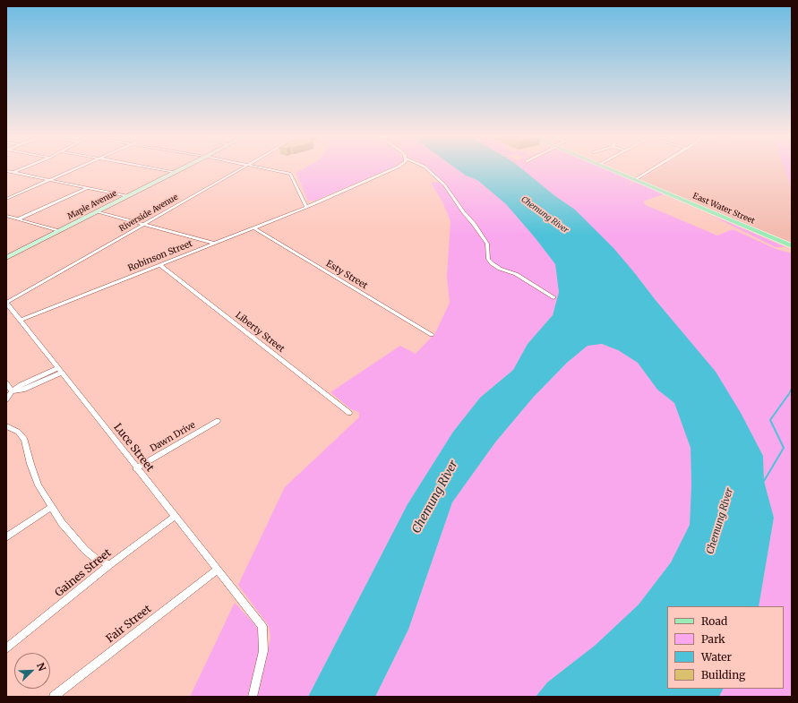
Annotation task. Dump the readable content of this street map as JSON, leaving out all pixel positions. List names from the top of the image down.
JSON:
{
  "streets": {
    "main road": ["Maple Avenue", "East Water Street"],
    "street": [
      "Riverside Avenue",
      "Robinson Street",
      "Esty Street",
      "Liberty Street",
      "Dawn Drive",
      "Luce Street",
      "Gaines Street",
      "Fair Street"
    ]
  },
  "crossings": [
    ["Riverside Avenue", "Luce Street"],
    ["Robinson Street", "Esty Street"],
    ["Robinson Street", "Liberty Street"],
    ["Robinson Street", "Luce Street"],
    ["Dawn Drive", "Luce Street"],
    ["Luce Street", "Gaines Street"],
    ["Luce Street", "Fair Street"]
  ],
  "water": ["Chemung River"],
  "legend": [
    "Road",
    "Park",
    "Water",
    "Building"
  ],
  "north": "top right"
}
